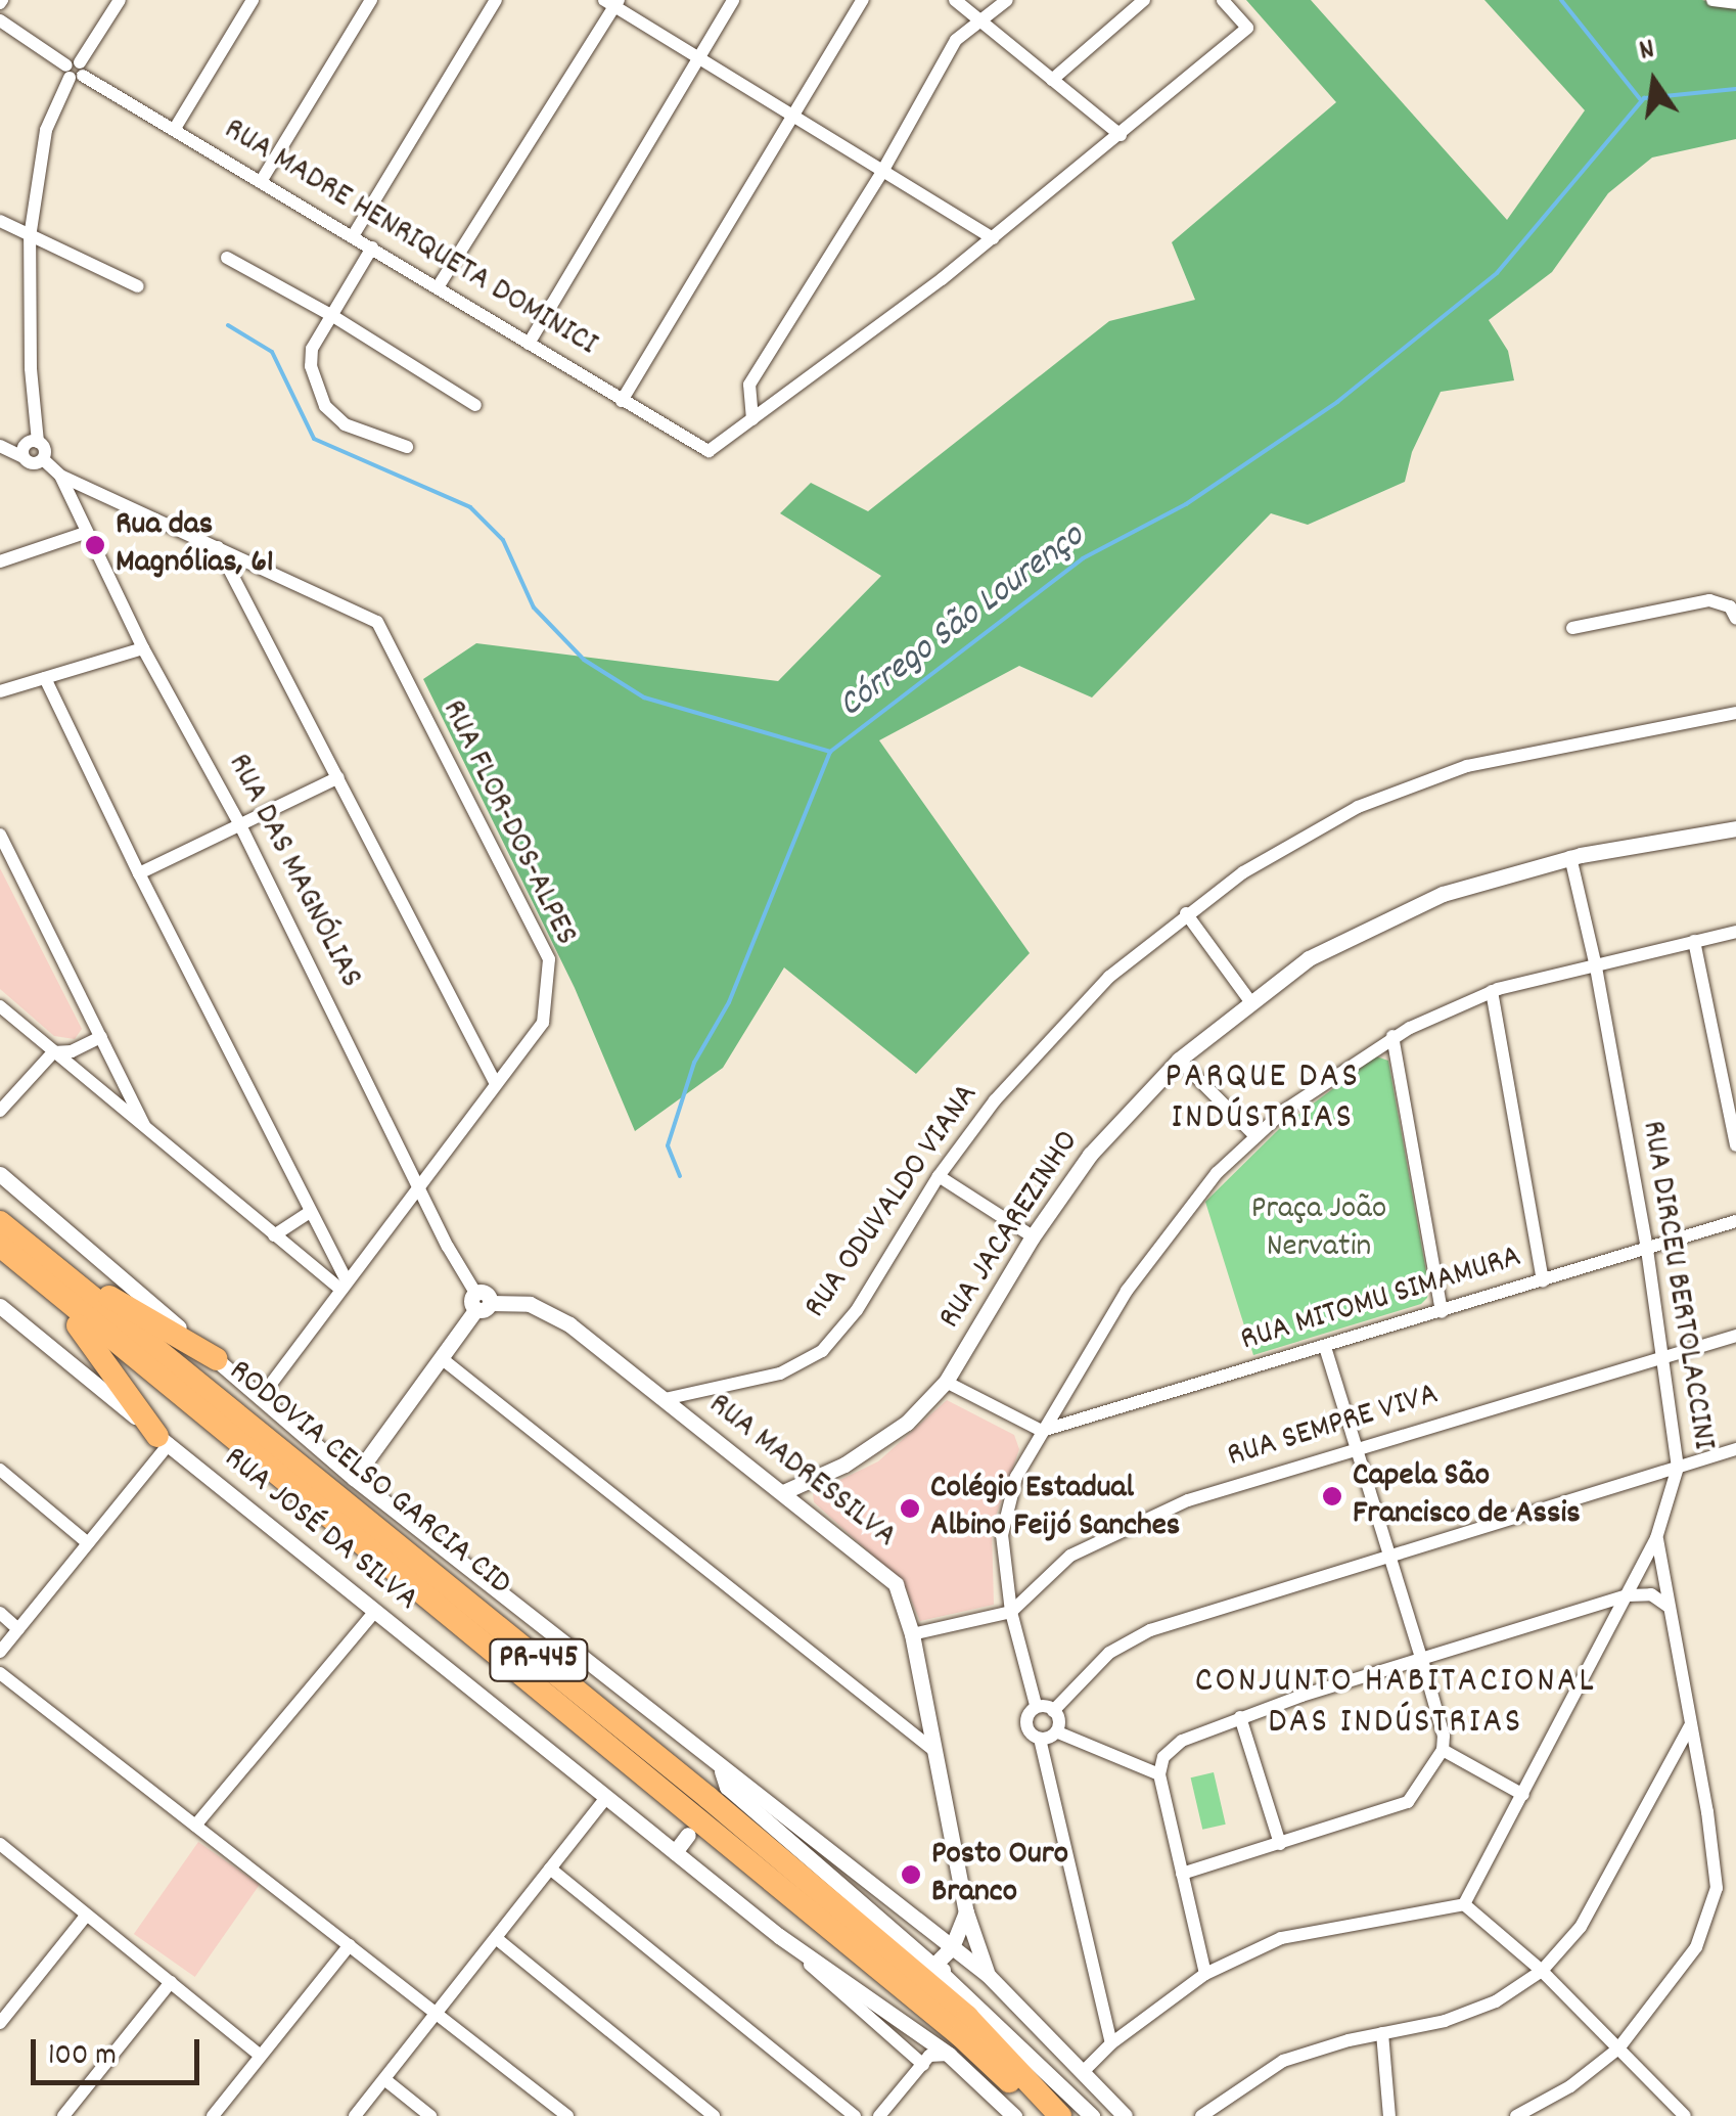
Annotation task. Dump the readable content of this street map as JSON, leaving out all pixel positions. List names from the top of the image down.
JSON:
{
  "streets": {
    "highway": ["RODOVIA CELSO GARCIA CID", "PR-445"],
    "street": [
      "RUA MADRE HENRIQUETA DOMINICI",
      "RUA FLOR-DOS-ALPES",
      "RUA DAS MAGNÓLIAS",
      "RUA ODUVALDO VIANA",
      "RUA JACAREZINHO",
      "RUA DIRCEU BERTOLACCINI",
      "RUA MITOMU SIMAMURA",
      "RUA SEMPRE VIVA",
      "RUA MADRESSILVA",
      "RUA JOSÉ DA SILVA"
    ]
  },
  "crossings": [
    ["RUA FLOR-DOS-ALPES", "RUA DAS MAGNÓLIAS"],
    ["RUA DAS MAGNÓLIAS", "RUA MADRESSILVA"],
    ["RUA ODUVALDO VIANA", "RUA MADRESSILVA"],
    ["RUA JACAREZINHO", "RUA DIRCEU BERTOLACCINI"],
    ["RUA JACAREZINHO", "RUA MADRESSILVA"],
    ["RUA DIRCEU BERTOLACCINI", "RUA MITOMU SIMAMURA"],
    ["RUA DIRCEU BERTOLACCINI", "RUA SEMPRE VIVA"]
  ],
  "districts": ["PARQUE DAS INDÚSTRIAS", "CONJUNTO HABITACIONAL DAS INDÚSTRIAS"],
  "water": ["Córrego São Lourenço"],
  "parks": ["Praça João Nervatin"],
  "places": [
    "Rua das Magnólias, 61",
    "Capela São Francisco de Assis",
    "Colégio Estadual Albino Feijó Sanches",
    "Posto Ouro Branco"
  ],
  "scale_bar": "100 m",
  "north": "top"
}
